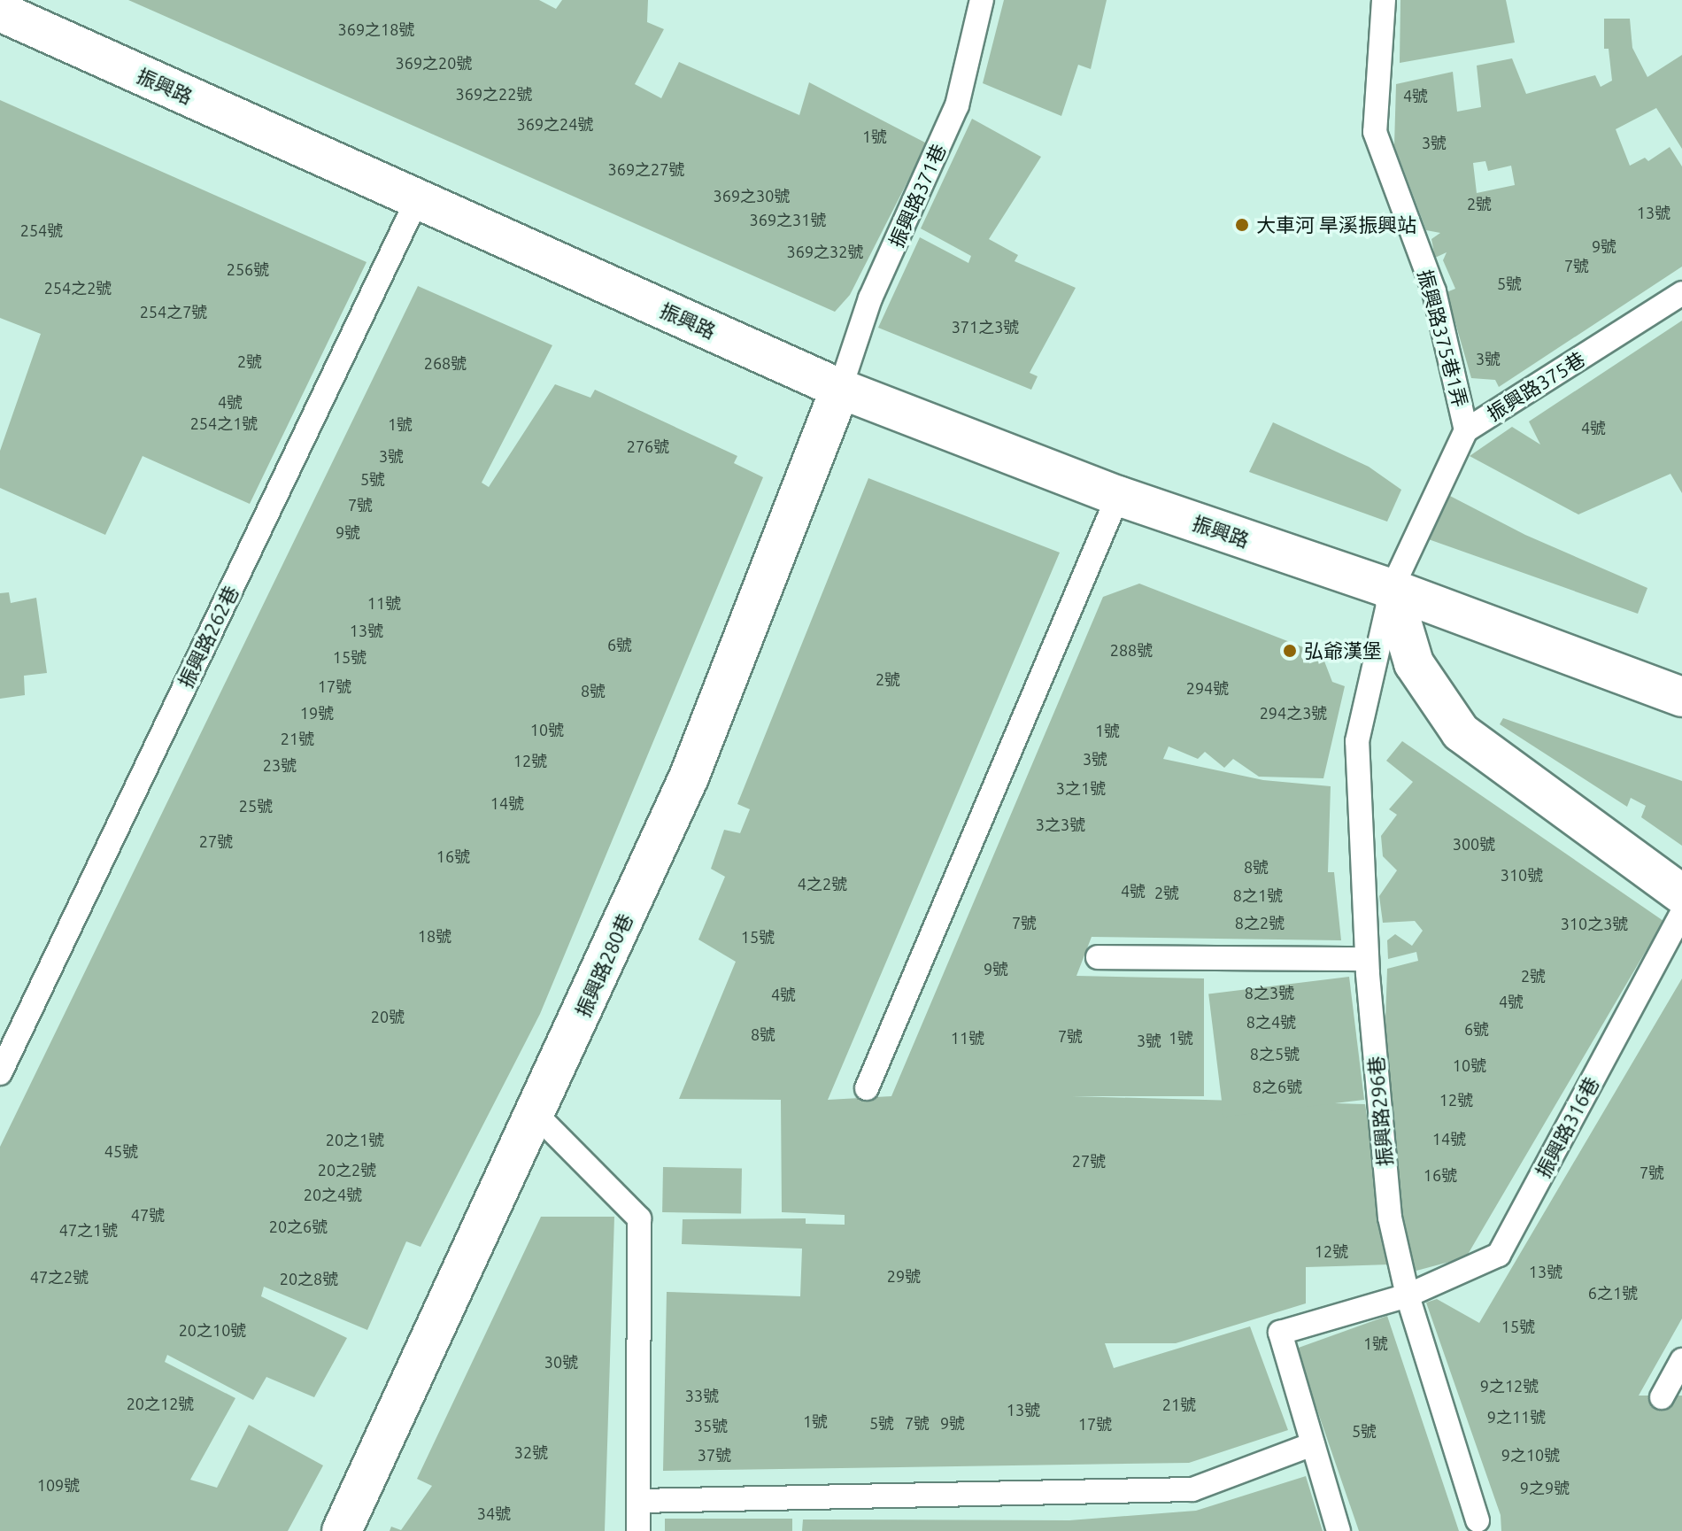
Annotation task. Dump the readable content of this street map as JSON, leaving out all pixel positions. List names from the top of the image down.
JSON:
{
  "streets": {
    "main road": ["振興路", "振興路280巷"],
    "lane": [
      "振興路371巷",
      "振興路375巷1弄",
      "振興路375巷",
      "振興路262巷",
      "振興路296巷",
      "振興路316巷"
    ]
  },
  "crossings": [
    ["振興路", "振興路371巷"],
    ["振興路", "振興路375巷"],
    ["振興路", "振興路262巷"],
    ["振興路", "振興路280巷"],
    ["振興路", "振興路296巷"],
    ["振興路371巷", "振興路280巷"],
    ["振興路375巷1弄", "振興路375巷"],
    ["振興路375巷", "振興路296巷"],
    ["振興路296巷", "振興路316巷"]
  ],
  "places": ["大車河 旱溪振興站", "弘爺漢堡"],
  "house_numbers": [
    "369之18號",
    "369之20號",
    "369之22號",
    "4號",
    "369之24號",
    "1號",
    "3號",
    "369之27號",
    "369之30號",
    "2號",
    "13號",
    "369之31號",
    "254號",
    "9號",
    "369之32號",
    "7號",
    "256號",
    "5號",
    "254之2號",
    "254之7號",
    "371之3號",
    "3號",
    "2號",
    "268號",
    "4號",
    "254之1號",
    "1號",
    "4號",
    "276號",
    "3號",
    "5號",
    "7號",
    "9號",
    "11號",
    "13號",
    "6號",
    "288號",
    "15號",
    "2號",
    "17號",
    "294號",
    "8號",
    "19號",
    "294之3號",
    "10號",
    "1號",
    "21號",
    "3號",
    "12號",
    "23號",
    "3之1號",
    "14號",
    "25號",
    "3之3號",
    "27號",
    "300號",
    "16號",
    "8號",
    "310號",
    "4之2號",
    "4號",
    "2號",
    "8之1號",
    "7號",
    "8之2號",
    "310之3號",
    "18號",
    "15號",
    "9號",
    "2號",
    "8之3號",
    "4號",
    "4號",
    "20號",
    "8之4號",
    "6號",
    "8號",
    "7號",
    "11號",
    "1號",
    "3號",
    "8之5號",
    "10號",
    "8之6號",
    "12號",
    "14號",
    "20之1號",
    "45號",
    "27號",
    "20之2號",
    "7號",
    "16號",
    "20之4號",
    "47號",
    "20之6號",
    "47之1號",
    "12號",
    "13號",
    "29號",
    "47之2號",
    "20之8號",
    "6之1號",
    "15號",
    "20之10號",
    "1號",
    "30號",
    "9之12號",
    "33號",
    "20之12號",
    "21號",
    "13號",
    "9之11號",
    "1號",
    "5號",
    "7號",
    "9號",
    "17號",
    "35號",
    "5號",
    "32號",
    "37號",
    "9之10號",
    "109號",
    "9之9號",
    "34號"
  ]
}
